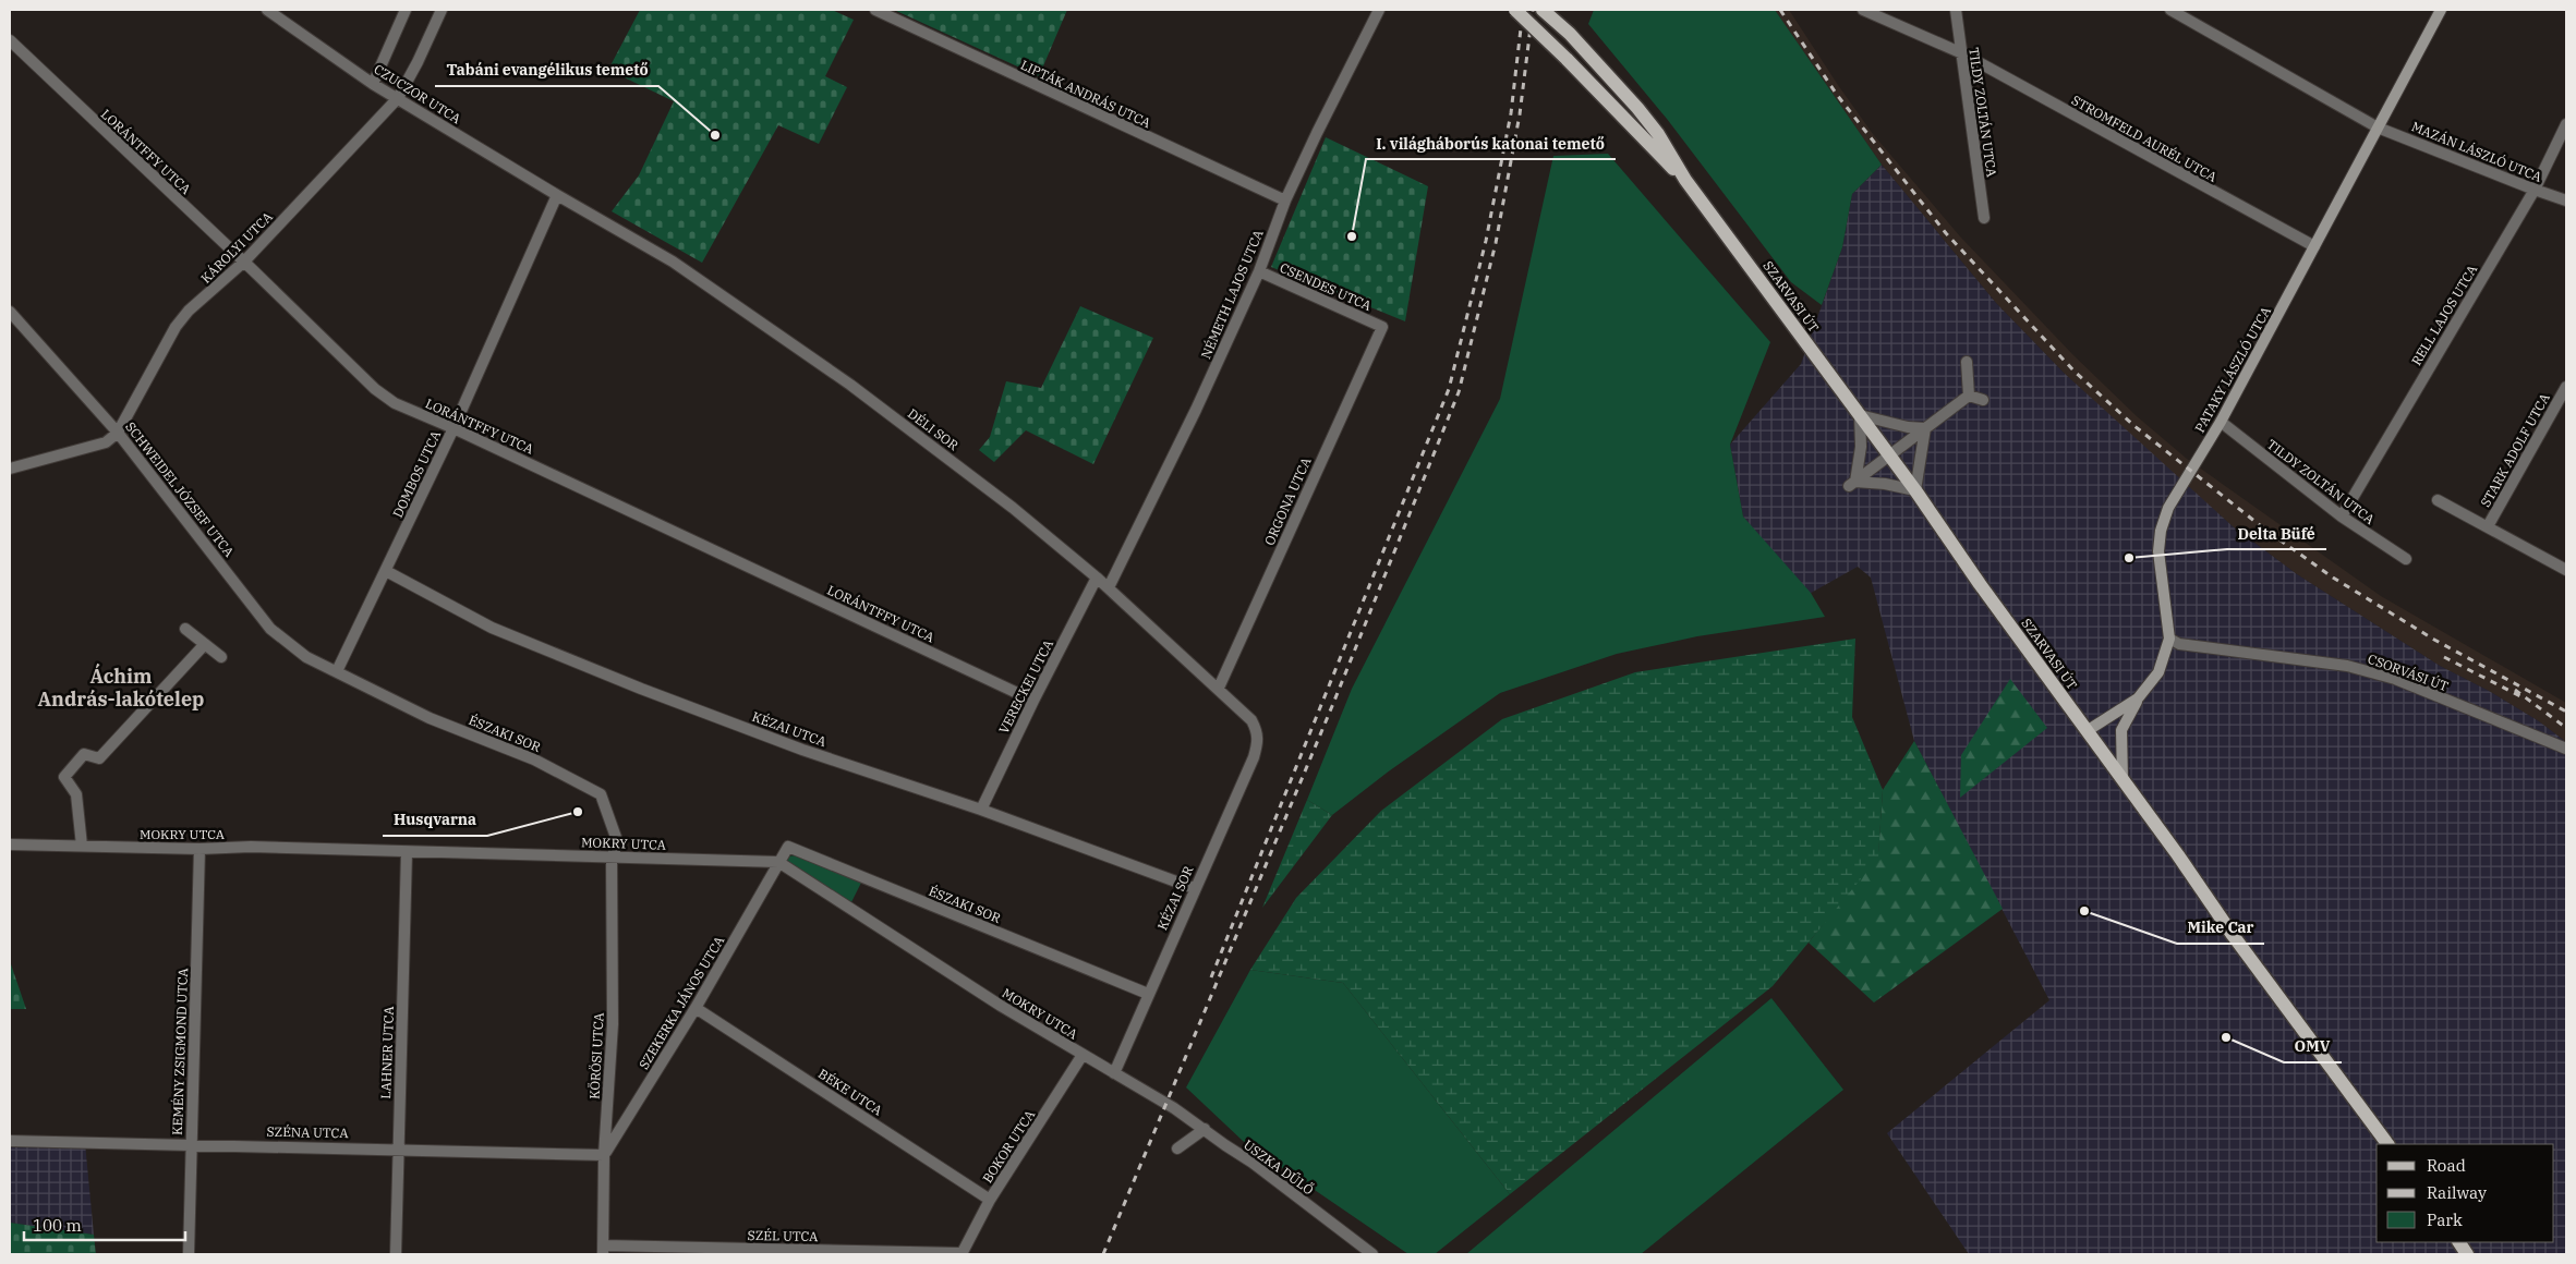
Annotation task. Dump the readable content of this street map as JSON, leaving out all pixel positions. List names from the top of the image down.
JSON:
{
  "streets": {
    "main road": ["SZARVASI ÚT"],
    "street": [
      "CZUCZOR UTCA",
      "LIPTÁK ANDRÁS UTCA",
      "TILDY ZOLTÁN UTCA",
      "STROMFELD AURÉL UTCA",
      "LORÁNTFFY UTCA",
      "MAZÁN LÁSZLÓ UTCA",
      "KÁROLYI UTCA",
      "CSENDES UTCA",
      "NÉMETH LAJOS UTCA",
      "RELL LAJOS UTCA",
      "PATAKY LÁSZLÓ UTCA",
      "DÉLI SOR",
      "STARK ADOLF UTCA",
      "DOMBOS UTCA",
      "SCHWEIDEL JÓZSEF UTCA",
      "ORGONA UTCA",
      "CSORVÁSI ÚT",
      "VERECKEI UTCA",
      "KÉZAI UTCA",
      "ÉSZAKI SOR",
      "MOKRY UTCA",
      "KÉZAI SOR",
      "SZEKERKA JÁNOS UTCA",
      "KEMÉNY ZSIGMOND UTCA",
      "LAHNER UTCA",
      "KÖRÖSI UTCA",
      "BÉKE UTCA",
      "SZÉNA UTCA",
      "BOKOR UTCA",
      "USZKA DŰLŐ",
      "SZÉL UTCA"
    ]
  },
  "crossings": [
    ["CZUCZOR UTCA", "KÁROLYI UTCA"],
    ["CZUCZOR UTCA", "DÉLI SOR"],
    ["CZUCZOR UTCA", "DOMBOS UTCA"],
    ["LIPTÁK ANDRÁS UTCA", "NÉMETH LAJOS UTCA"],
    ["TILDY ZOLTÁN UTCA", "STROMFELD AURÉL UTCA"],
    ["TILDY ZOLTÁN UTCA", "RELL LAJOS UTCA"],
    ["TILDY ZOLTÁN UTCA", "PATAKY LÁSZLÓ UTCA"],
    ["STROMFELD AURÉL UTCA", "PATAKY LÁSZLÓ UTCA"],
    ["LORÁNTFFY UTCA", "KÁROLYI UTCA"],
    ["LORÁNTFFY UTCA", "DOMBOS UTCA"],
    ["LORÁNTFFY UTCA", "VERECKEI UTCA"],
    ["MAZÁN LÁSZLÓ UTCA", "RELL LAJOS UTCA"],
    ["MAZÁN LÁSZLÓ UTCA", "PATAKY LÁSZLÓ UTCA"],
    ["KÁROLYI UTCA", "SCHWEIDEL JÓZSEF UTCA"],
    ["CSENDES UTCA", "NÉMETH LAJOS UTCA"],
    ["CSENDES UTCA", "ORGONA UTCA"],
    ["NÉMETH LAJOS UTCA", "DÉLI SOR"],
    ["SZARVASI ÚT", "PATAKY LÁSZLÓ UTCA"],
    ["PATAKY LÁSZLÓ UTCA", "CSORVÁSI ÚT"],
    ["DÉLI SOR", "DOMBOS UTCA"],
    ["DÉLI SOR", "ORGONA UTCA"],
    ["DÉLI SOR", "VERECKEI UTCA"],
    ["DÉLI SOR", "KÉZAI SOR"],
    ["DOMBOS UTCA", "SCHWEIDEL JÓZSEF UTCA"],
    ["DOMBOS UTCA", "KÉZAI UTCA"],
    ["DOMBOS UTCA", "ÉSZAKI SOR"],
    ["SCHWEIDEL JÓZSEF UTCA", "ÉSZAKI SOR"],
    ["VERECKEI UTCA", "KÉZAI UTCA"],
    ["KÉZAI UTCA", "KÉZAI SOR"],
    ["ÉSZAKI SOR", "MOKRY UTCA"],
    ["ÉSZAKI SOR", "KÉZAI SOR"],
    ["ÉSZAKI SOR", "SZEKERKA JÁNOS UTCA"],
    ["ÉSZAKI SOR", "KÖRÖSI UTCA"],
    ["MOKRY UTCA", "KÉZAI SOR"],
    ["MOKRY UTCA", "SZEKERKA JÁNOS UTCA"],
    ["MOKRY UTCA", "KEMÉNY ZSIGMOND UTCA"],
    ["MOKRY UTCA", "LAHNER UTCA"],
    ["MOKRY UTCA", "KÖRÖSI UTCA"],
    ["MOKRY UTCA", "BOKOR UTCA"],
    ["MOKRY UTCA", "USZKA DŰLŐ"],
    ["SZEKERKA JÁNOS UTCA", "KÖRÖSI UTCA"],
    ["SZEKERKA JÁNOS UTCA", "BÉKE UTCA"],
    ["SZEKERKA JÁNOS UTCA", "SZÉNA UTCA"],
    ["KEMÉNY ZSIGMOND UTCA", "SZÉNA UTCA"],
    ["LAHNER UTCA", "SZÉNA UTCA"],
    ["KÖRÖSI UTCA", "SZÉNA UTCA"],
    ["KÖRÖSI UTCA", "SZÉL UTCA"],
    ["BÉKE UTCA", "BOKOR UTCA"],
    ["BOKOR UTCA", "SZÉL UTCA"]
  ],
  "districts": ["Áchim András-lakótelep"],
  "places": [
    "Tabáni evangélikus temető",
    "I. világháborús katonai temető",
    "Delta Büfé",
    "Husqvarna",
    "Mike Car",
    "OMV"
  ],
  "legend": ["Road", "Railway", "Park"],
  "scale_bar": "100 m"
}
